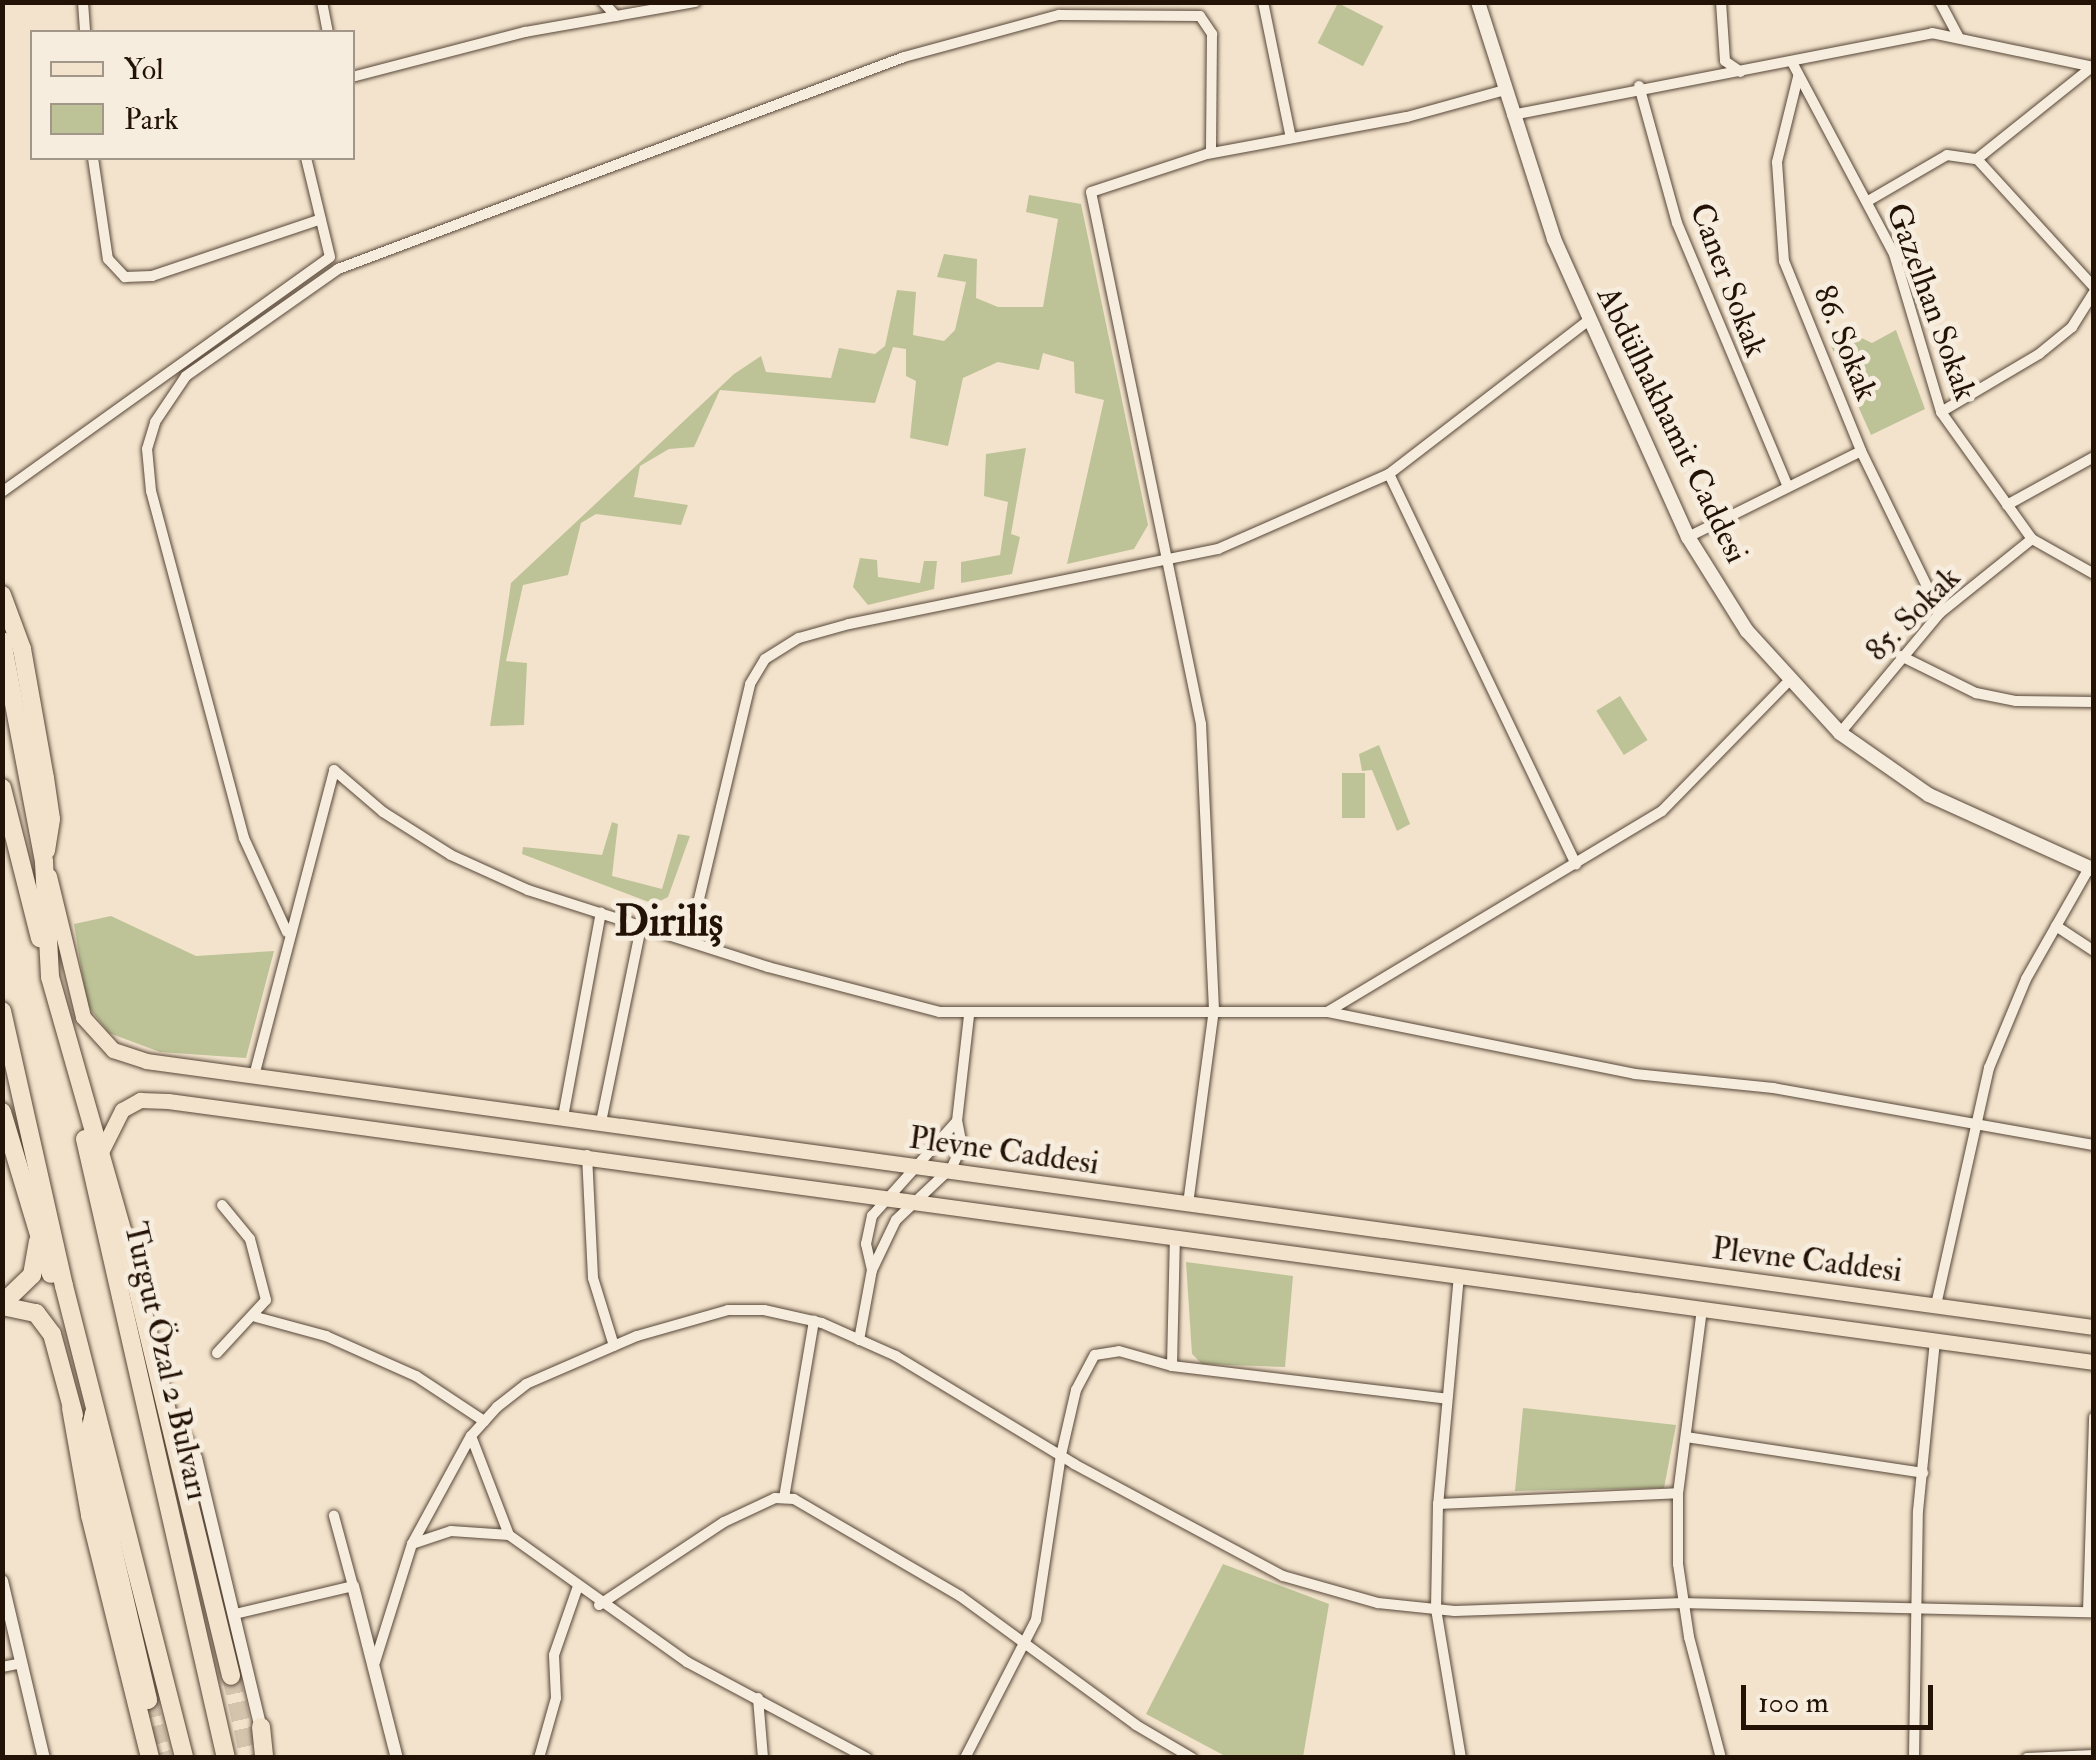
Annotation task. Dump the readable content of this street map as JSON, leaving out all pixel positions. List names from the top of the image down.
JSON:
{
  "streets": {
    "highway": ["Turgut Özal 2 Bulvarı"],
    "main road": ["Abdülhakhamit Caddesi", "Plevne Caddesi"],
    "street": [
      "Caner Sokak",
      "Gazelhan Sokak",
      "86. Sokak",
      "85. Sokak"
    ]
  },
  "crossings": [
    ["Gazelhan Sokak", "86. Sokak"],
    ["Gazelhan Sokak", "85. Sokak"],
    ["86. Sokak", "85. Sokak"],
    ["Abdülhakhamit Caddesi", "85. Sokak"],
    ["Plevne Caddesi", "Turgut Özal 2 Bulvarı"]
  ],
  "districts": ["Diriliş"],
  "legend": ["Yol", "Park"],
  "scale_bar": "100 m"
}
